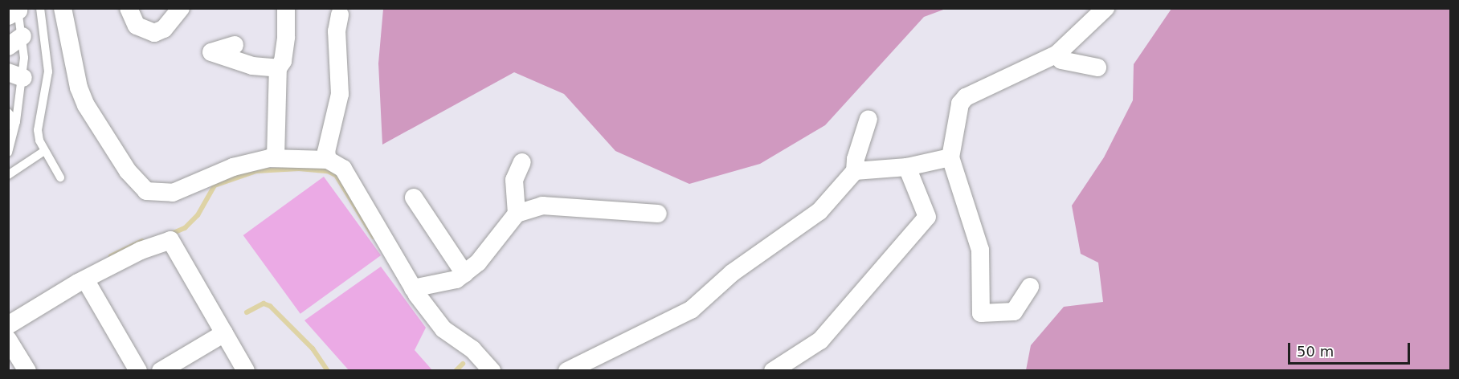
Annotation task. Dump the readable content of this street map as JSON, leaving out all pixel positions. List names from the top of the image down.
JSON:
{
  "scale_bar": "50 m"
}
